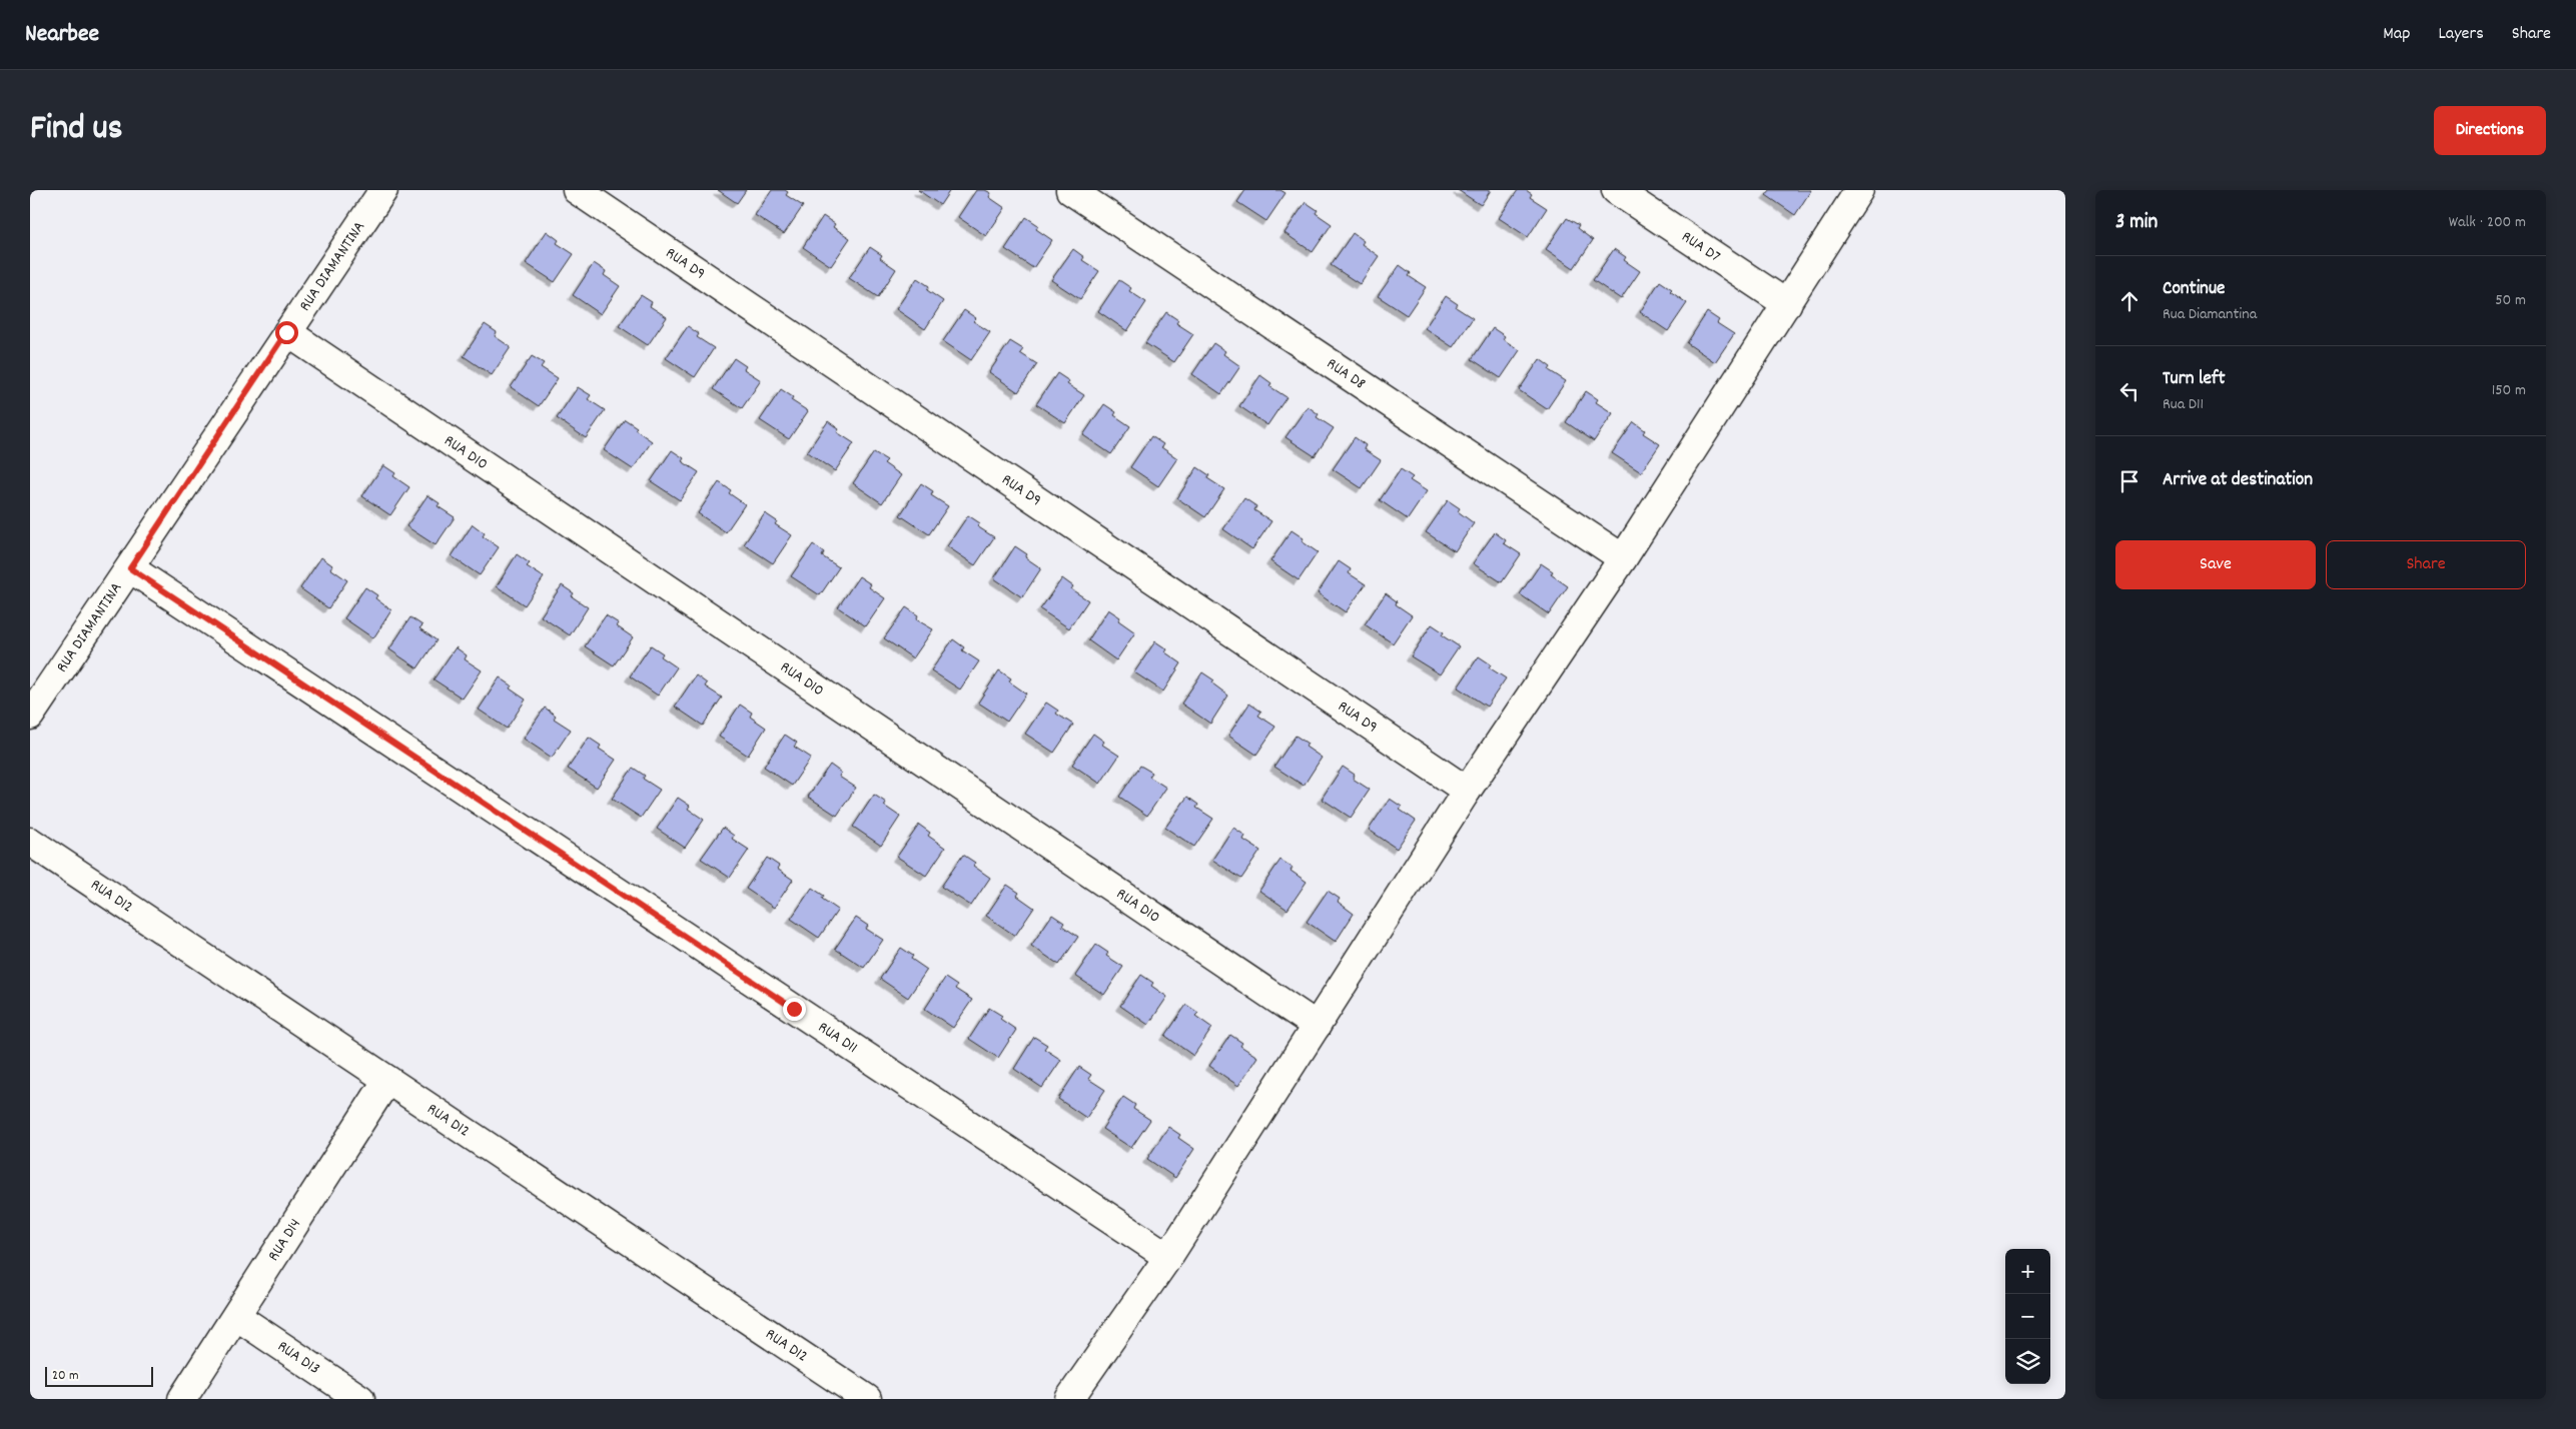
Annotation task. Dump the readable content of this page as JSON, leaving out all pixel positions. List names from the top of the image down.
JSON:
{
  "streets": {
    "street": [
      "RUA D7",
      "RUA D9",
      "RUA DIAMANTINA",
      "RUA D8",
      "RUA D10",
      "RUA D12",
      "RUA D11",
      "RUA D14",
      "RUA D13"
    ]
  },
  "crossings": [
    ["RUA DIAMANTINA", "RUA D10"],
    ["RUA DIAMANTINA", "RUA D11"],
    ["RUA D12", "RUA D14"],
    ["RUA D14", "RUA D13"]
  ],
  "scale_bar": "20 m",
  "page": {
    "header": "Nearbee",
    "nav": ["Map", "Layers", "Share"],
    "title": "Find us",
    "buttons": [
      "Directions",
      ["Save", "Share"]
    ],
    "heading": ["3 min", "Walk · 200 m"],
    "list": [
      ["Continue", "Rua Diamantina", "50 m"],
      ["Turn left", "Rua D11", "150 m"],
      "Arrive at destination"
    ],
    "map_buttons": ["+", "−"],
    "scale": "20 m"
  }
}
